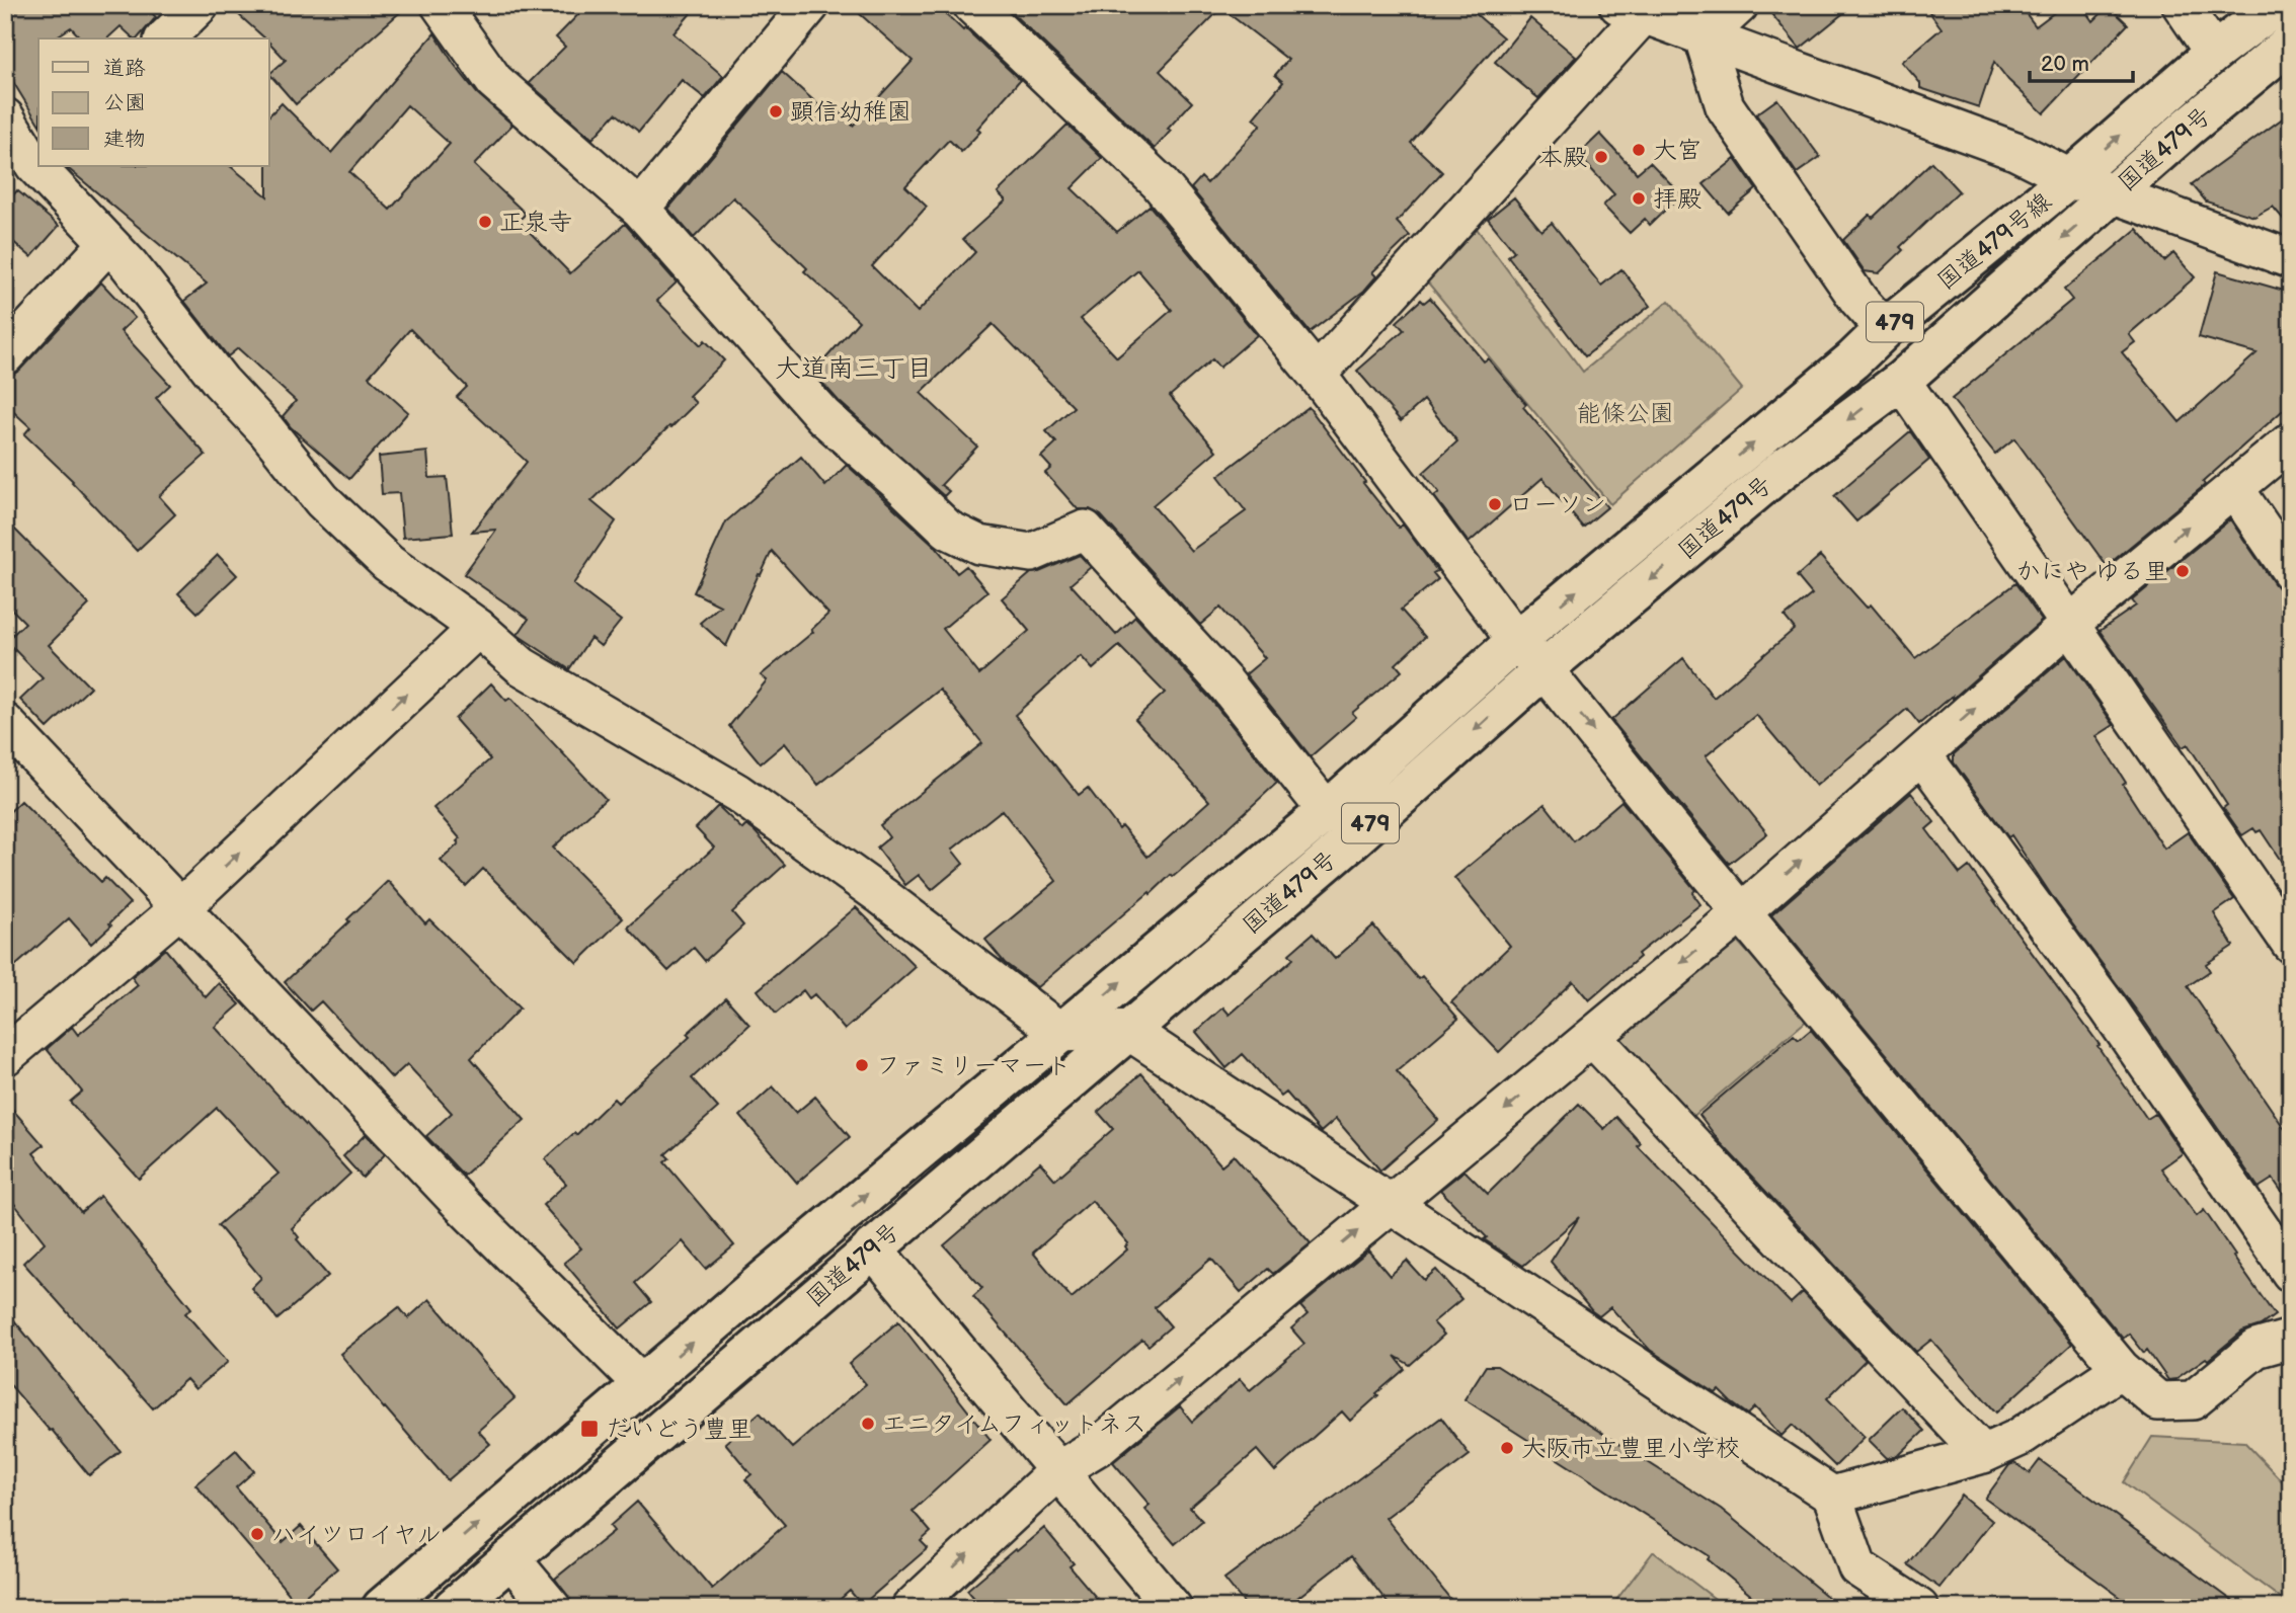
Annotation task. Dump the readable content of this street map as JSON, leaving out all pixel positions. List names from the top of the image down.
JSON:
{
  "streets": {
    "highway": ["国道479号", "国道479号線", "479"]
  },
  "crossings": [
    ["国道479号", "国道479号線"]
  ],
  "one_way": ["国道479号線"],
  "districts": ["大道南三丁目"],
  "parks": ["能條公園"],
  "places": {
    "other": [
      "顕信幼稚園",
      "大宮",
      "本殿",
      "拝殿",
      "正泉寺",
      "ローソン",
      "かにや ゆる里",
      "ファミリーマート",
      "エニタイムフィットネス",
      "大阪市立豊里小学校",
      "ハイツロイヤル"
    ],
    "transit": ["だいどう豊里"]
  },
  "legend": ["道路", "公園", "建物"],
  "scale_bar": "20 m"
}
